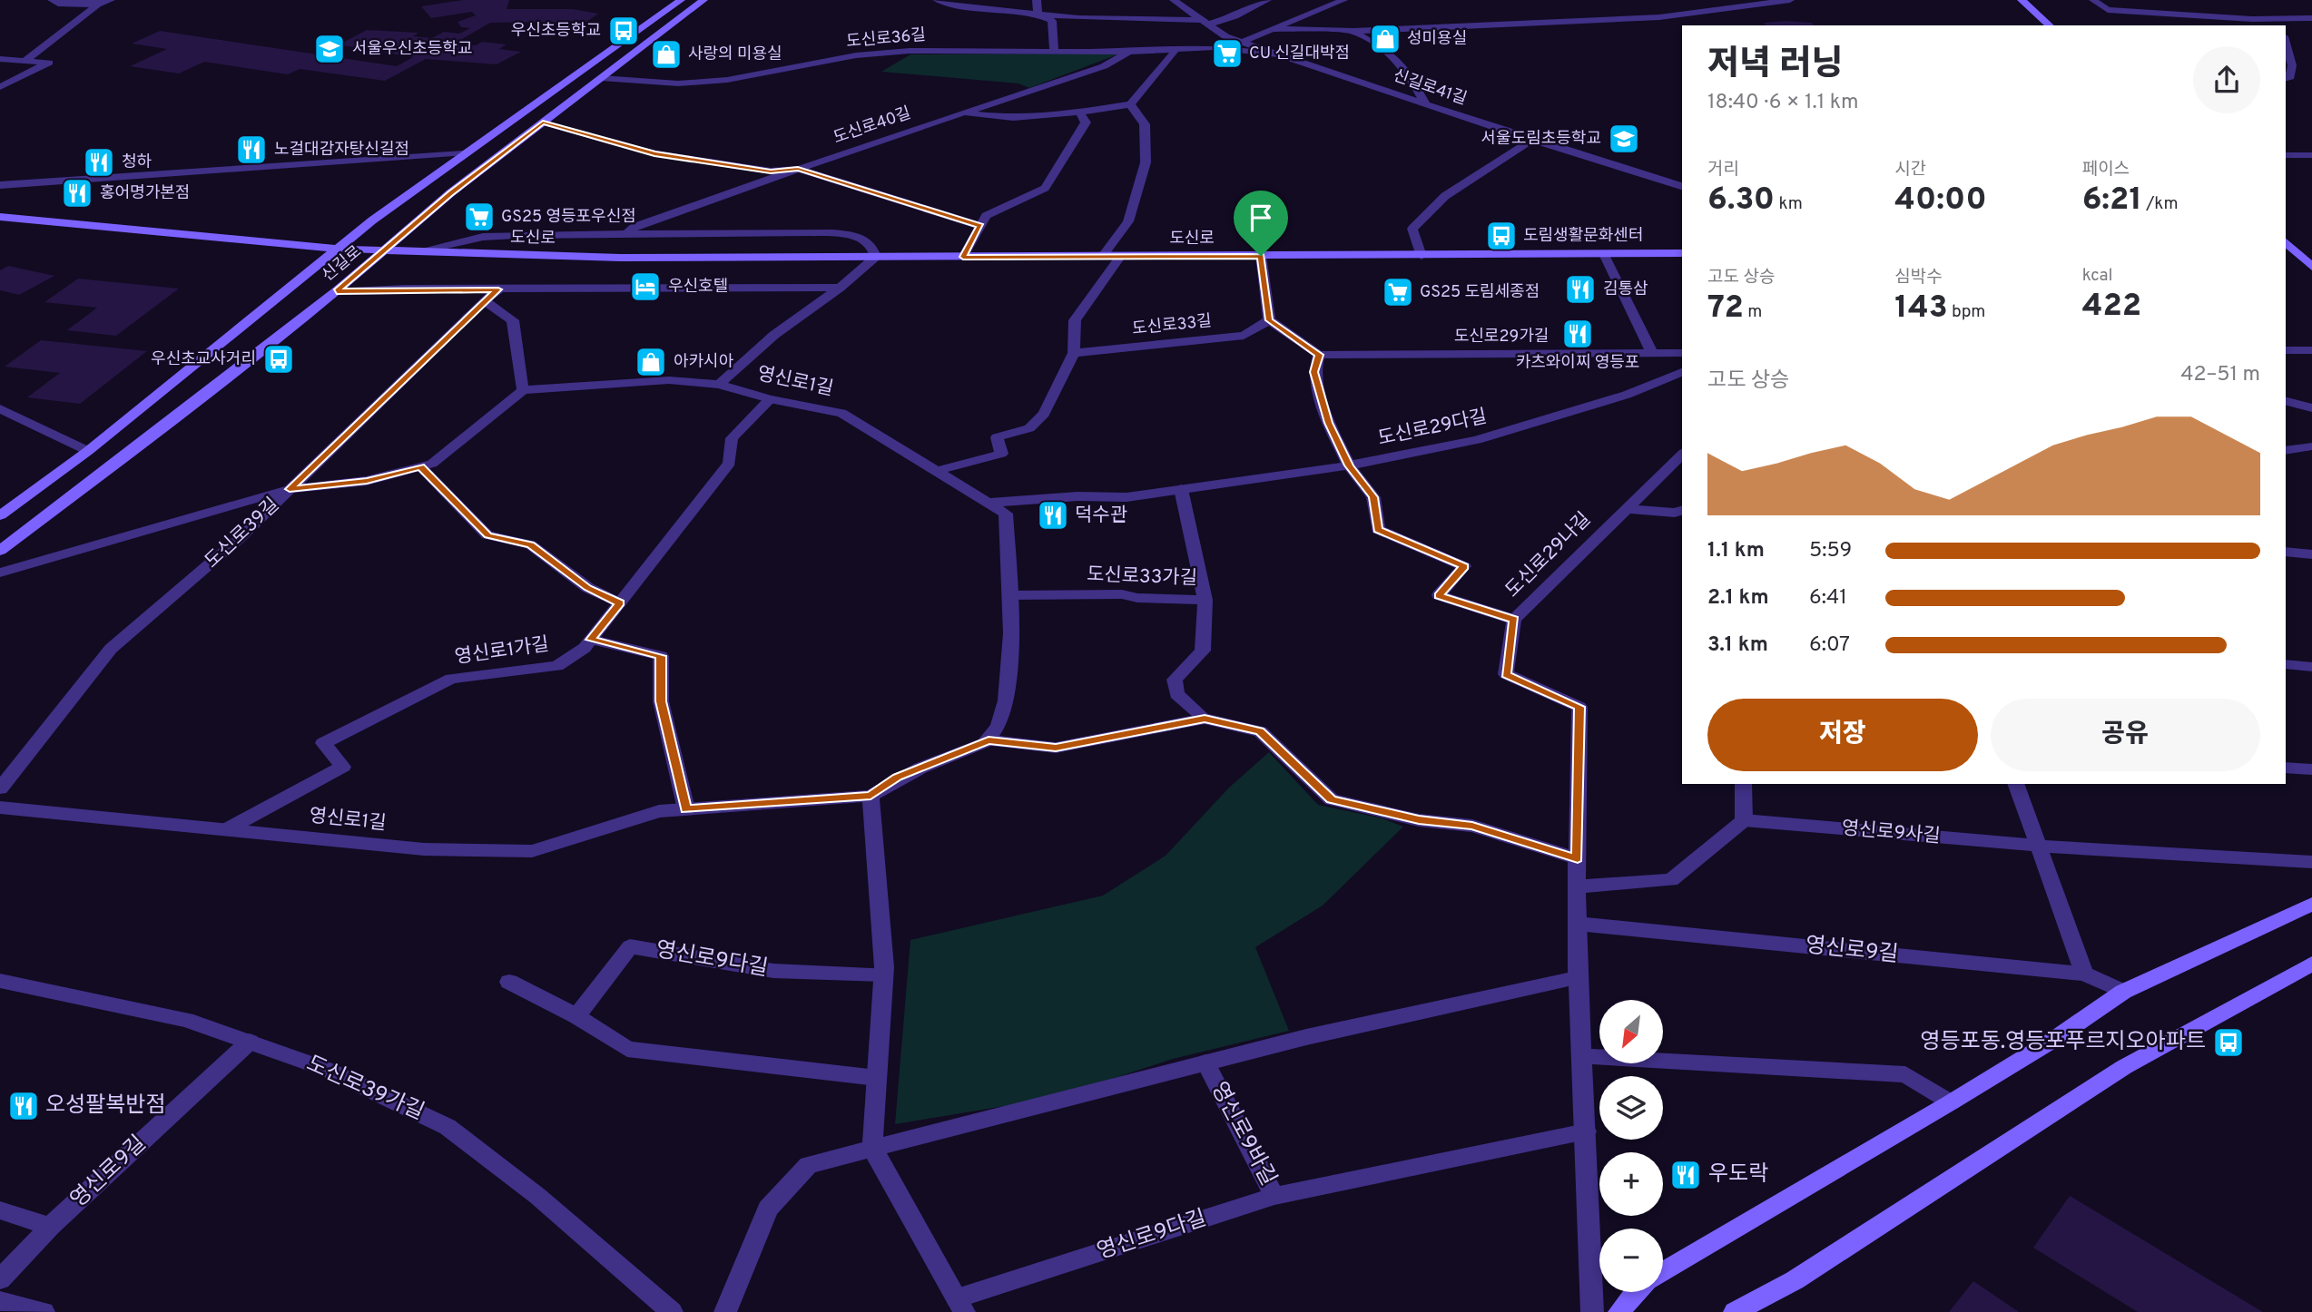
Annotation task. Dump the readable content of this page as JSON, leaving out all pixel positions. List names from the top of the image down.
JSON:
{
  "streets": {
    "main road": ["도신로", "신길로"],
    "street": [
      "도신로36길",
      "신길로41길",
      "도신로40길",
      "도신로33길",
      "도신로29가길",
      "영신로1길",
      "도신로29다길",
      "도신로39길",
      "도신로29나길",
      "도신로33가길",
      "영신로1가길",
      "영신로9사길",
      "영신로9길",
      "영신로9다길",
      "도신로39가길",
      "영신로9바길"
    ]
  },
  "crossings": [
    ["도신로36길", "신길로41길"],
    ["도신로36길", "도신로40길"],
    ["도신로36길", "신길로"],
    ["도신로", "신길로"],
    ["영신로1길", "도신로29다길"],
    ["영신로1길", "도신로33가길"],
    ["영신로1길", "영신로1가길"],
    ["영신로9길", "도신로39가길"],
    ["영신로9다길", "영신로9바길"]
  ],
  "places": {
    "bus stop": [
      "우신초등학교",
      "도림생활문화센터",
      "우신초교사거리",
      "영등포동.영등포푸르지오아파트"
    ],
    "shop": ["성미용실", "사랑의 미용실", "아카시아"],
    "school or university": ["서울우신초등학교", "서울도림초등학교"],
    "supermarket": ["CU 신길대박점", "GS25 영등포우신점", "GS25 도림세종점"],
    "restaurant": [
      "노걸대감자탕신길점",
      "청하",
      "홍어명가본점",
      "김통삼",
      "카츠와이찌 영등포",
      "덕수관",
      "오성팔복반점",
      "우도락"
    ],
    "hotel": ["우신호텔"]
  },
  "north": "bottom left",
  "page": {
    "heading": ["저녁 러닝", "18:40 · 6 × 1.1 km"],
    "stats": [
      ["거리", "6.30 km"],
      ["시간", "40:00"],
      ["페이스", "6:21 /km"],
      ["고도 상승", "72 m"],
      ["심박수", "143 bpm"],
      ["kcal", "422"]
    ],
    "chart": ["고도 상승", "42–51 m"],
    "list": [
      {
        "name": "1.1 km",
        "note": "5:59"
      },
      {
        "name": "2.1 km",
        "note": "6:41"
      },
      {
        "name": "3.1 km",
        "note": "6:07"
      }
    ],
    "buttons": ["저장", "공유"],
    "map_buttons": ["+", "−"]
  }
}
